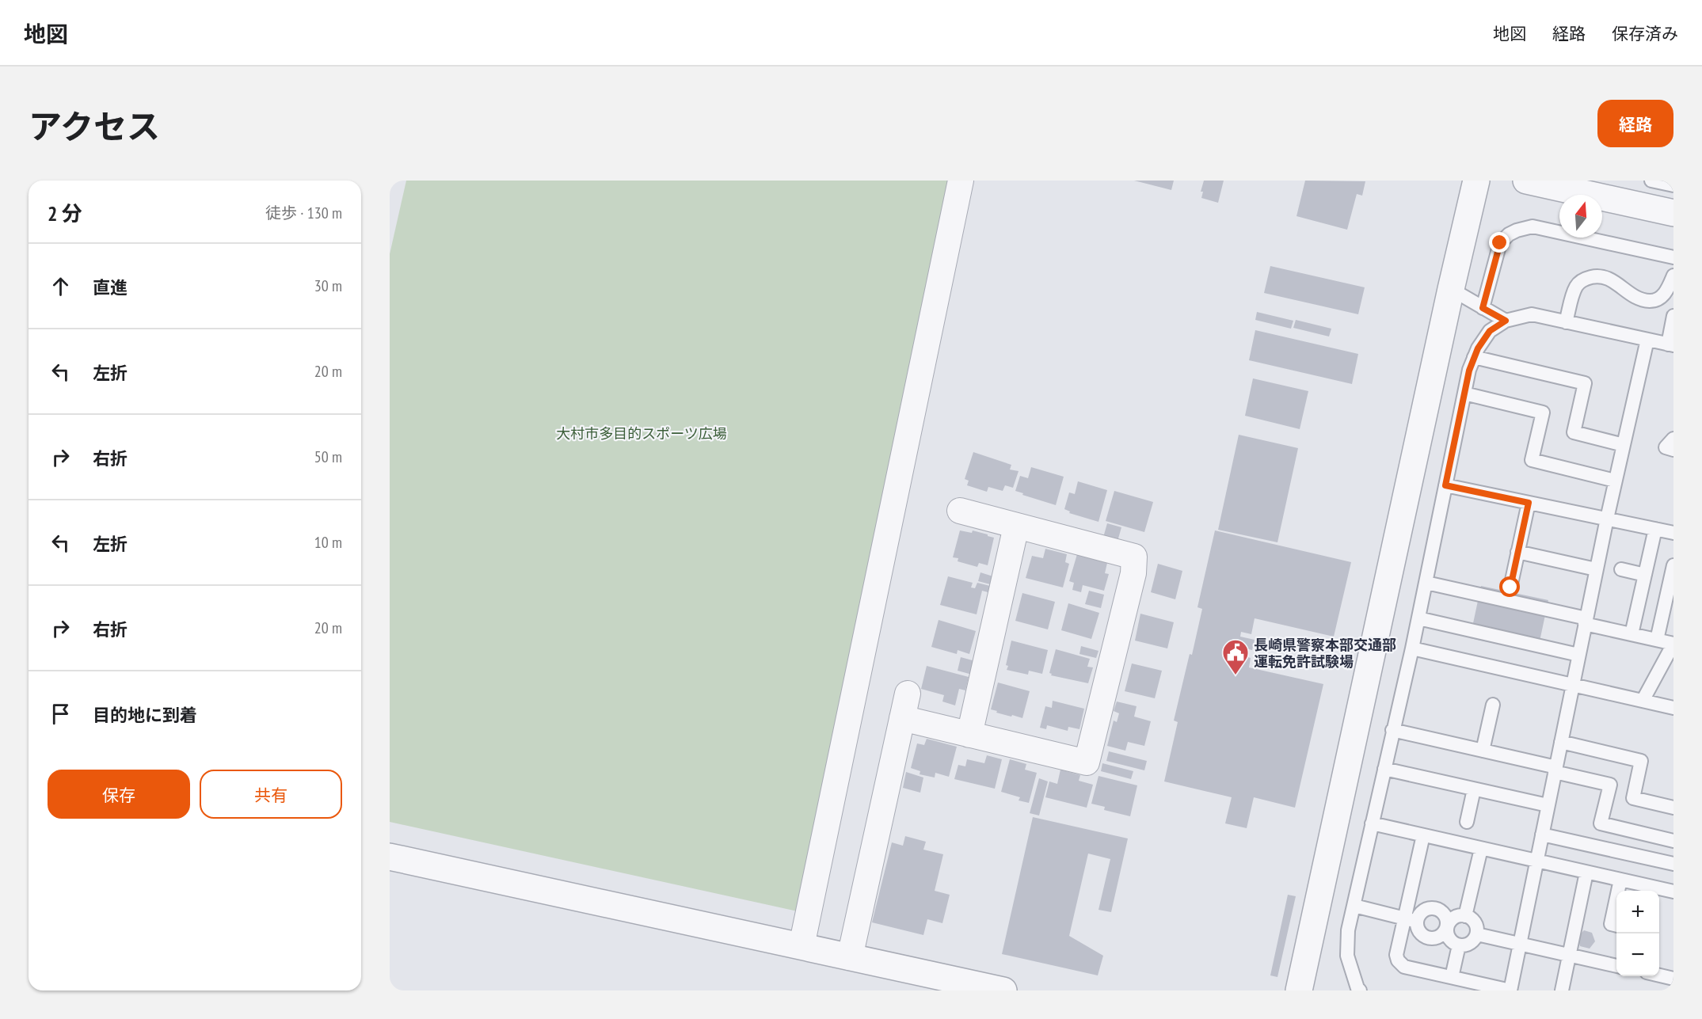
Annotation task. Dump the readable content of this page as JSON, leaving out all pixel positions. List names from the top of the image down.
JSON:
{
  "parks": ["大村市多目的スポーツ広場"],
  "places": {
    "public building": ["長崎県警察本部交通部 運転免許試験場"]
  },
  "north": "top",
  "page": {
    "header": "地図",
    "nav": ["地図", "経路", "保存済み"],
    "title": "アクセス",
    "buttons": [
      "経路",
      ["保存", "共有"]
    ],
    "heading": ["2 分", "徒歩 · 130 m"],
    "list": [
      ["直進", "30 m"],
      ["左折", "20 m"],
      ["右折", "50 m"],
      ["左折", "10 m"],
      ["右折", "20 m"],
      "目的地に到着"
    ],
    "map_buttons": ["+", "−"]
  }
}
